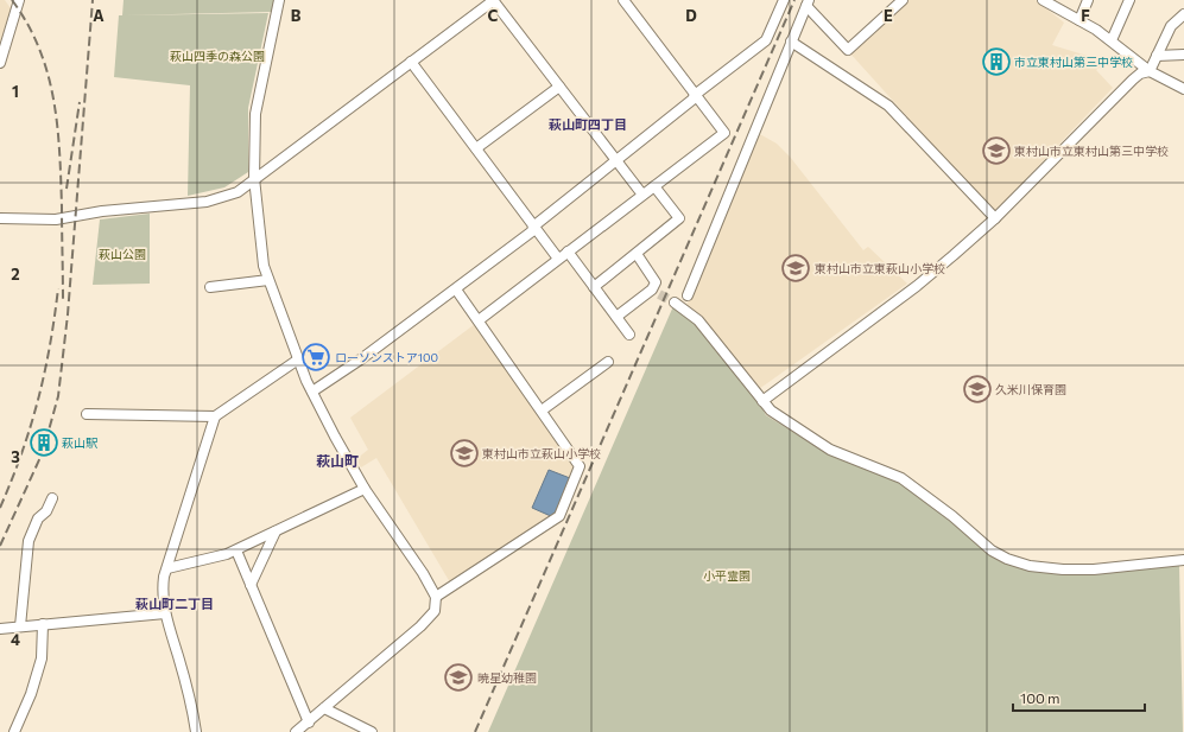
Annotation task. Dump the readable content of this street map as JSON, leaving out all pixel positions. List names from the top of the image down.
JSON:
{
  "districts": ["萩山町四丁目", "萩山町", "萩山町二丁目"],
  "parks": ["萩山四季の森公園", "萩山公園", "小平霊園"],
  "places": {
    "building": ["市立東村山第三中学校", "萩山駅"],
    "school or university": [
      "東村山市立東村山第三中学校",
      "東村山市立東萩山小学校",
      "久米川保育園",
      "東村山市立萩山小学校",
      "暁星幼稚園"
    ],
    "supermarket": ["ローソンストア100"]
  },
  "scale_bar": "100 m",
  "grid": {
    "columns": [
      "A",
      "B",
      "C",
      "D",
      "E",
      "F"
    ],
    "rows": [
      "1",
      "2",
      "3",
      "4"
    ]
  }
}
